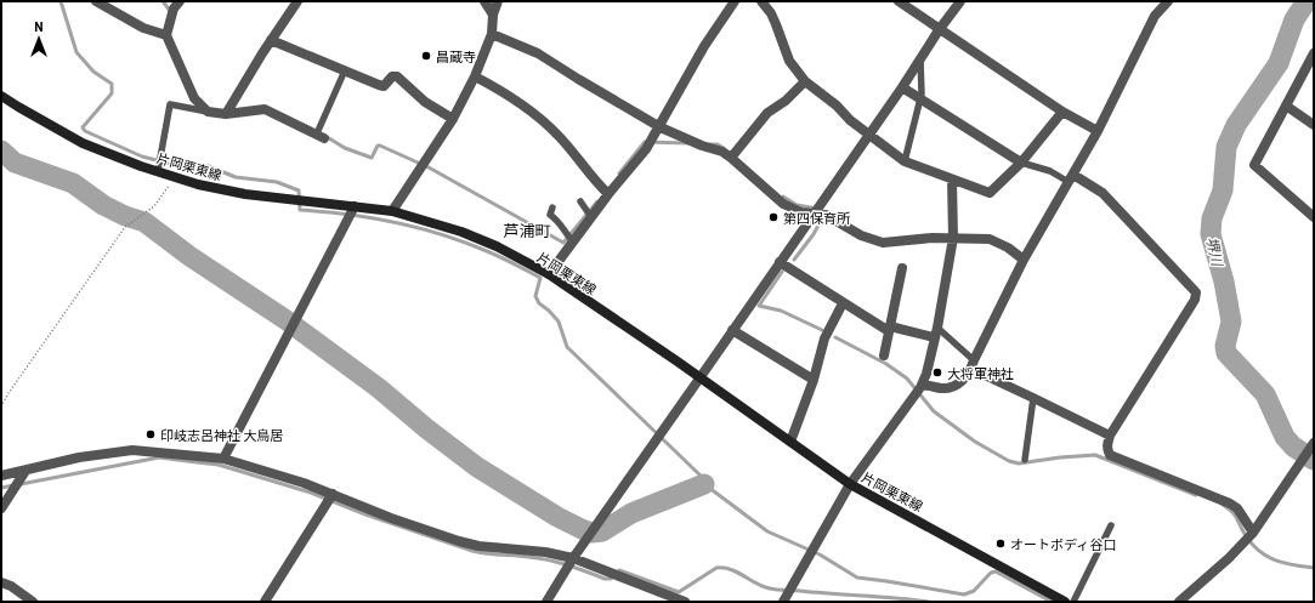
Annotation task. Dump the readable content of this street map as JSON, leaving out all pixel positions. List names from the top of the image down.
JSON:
{
  "streets": {
    "main road": ["片岡栗東線"]
  },
  "districts": ["芦浦町"],
  "water": ["堺川"],
  "places": [
    "昌蔵寺",
    "第四保育所",
    "大将軍神社",
    "印岐志呂神社 大鳥居",
    "オートボディ谷口"
  ],
  "north": "top"
}
